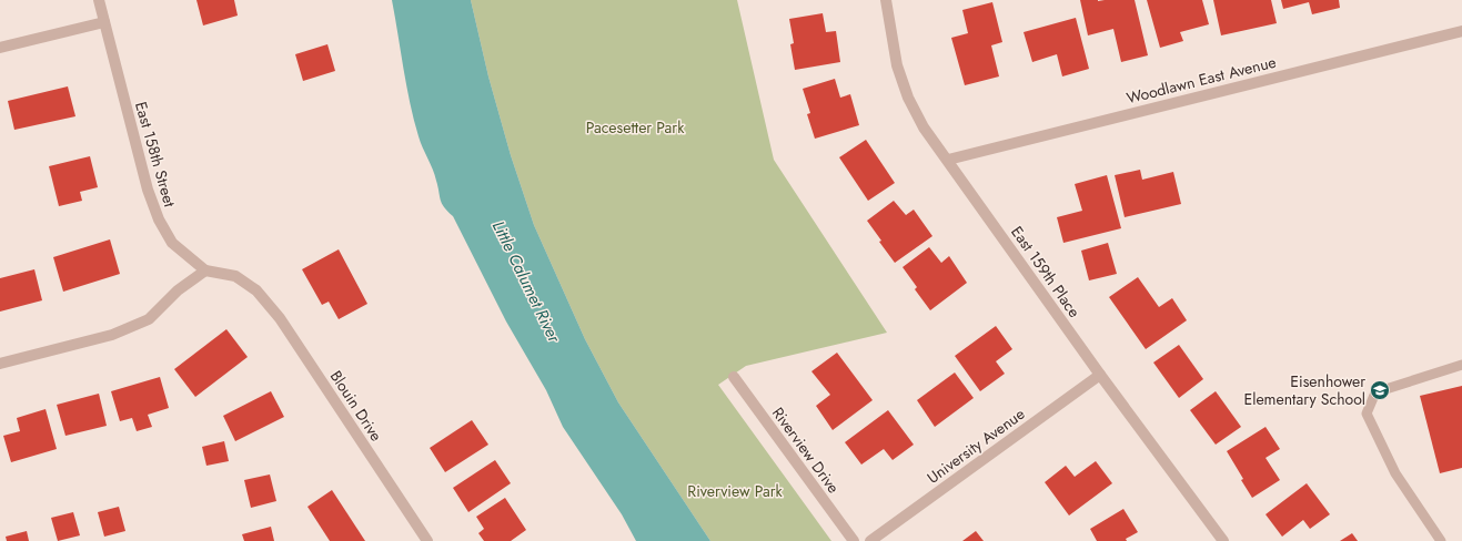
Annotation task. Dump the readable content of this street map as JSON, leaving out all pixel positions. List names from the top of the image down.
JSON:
{
  "streets": {
    "street": [
      "Woodlawn East Avenue",
      "East 158th Street",
      "East 159th Place",
      "Blouin Drive",
      "University Avenue",
      "Riverview Drive"
    ]
  },
  "crossings": [
    ["Woodlawn East Avenue", "East 159th Place"],
    ["East 158th Street", "Blouin Drive"],
    ["East 159th Place", "University Avenue"]
  ],
  "water": ["Little Calumet River"],
  "parks": ["Pacesetter Park", "Riverview Park"],
  "places": {
    "school or university": ["Eisenhower Elementary School"]
  }
}
